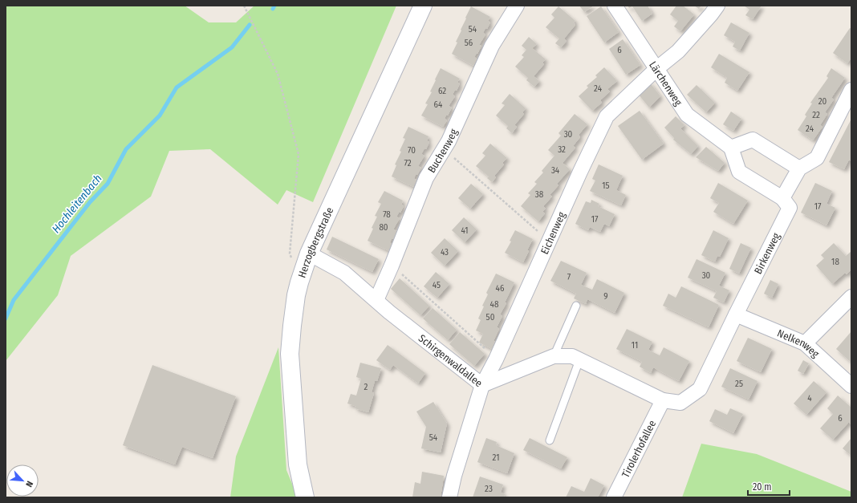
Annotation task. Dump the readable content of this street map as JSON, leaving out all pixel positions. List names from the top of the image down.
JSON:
{
  "streets": {
    "main road": ["Herzogbergstraße"],
    "street": [
      "Lärchenweg",
      "Buchenweg",
      "Eichenweg",
      "Birkenweg",
      "Nelkenweg",
      "Schirgenwaldallee",
      "Tirolerhofallee"
    ]
  },
  "crossings": [
    ["Lärchenweg", "Eichenweg"],
    ["Buchenweg", "Schirgenwaldallee"],
    ["Eichenweg", "Schirgenwaldallee"],
    ["Herzogbergstraße", "Schirgenwaldallee"],
    ["Birkenweg", "Nelkenweg"],
    ["Birkenweg", "Schirgenwaldallee"],
    ["Birkenweg", "Tirolerhofallee"],
    ["Schirgenwaldallee", "Tirolerhofallee"]
  ],
  "water": ["Hochleitenbach"],
  "house_numbers": [
    "54",
    "56",
    "6",
    "24",
    "62",
    "20",
    "64",
    "22",
    "24",
    "30",
    "32",
    "70",
    "72",
    "34",
    "15",
    "38",
    "17",
    "78",
    "17",
    "80",
    "41",
    "43",
    "18",
    "30",
    "7",
    "45",
    "46",
    "9",
    "48",
    "50",
    "11",
    "25",
    "2",
    "4",
    "6",
    "54",
    "21",
    "23"
  ],
  "scale_bar": "20 m",
  "north": "bottom right"
}
